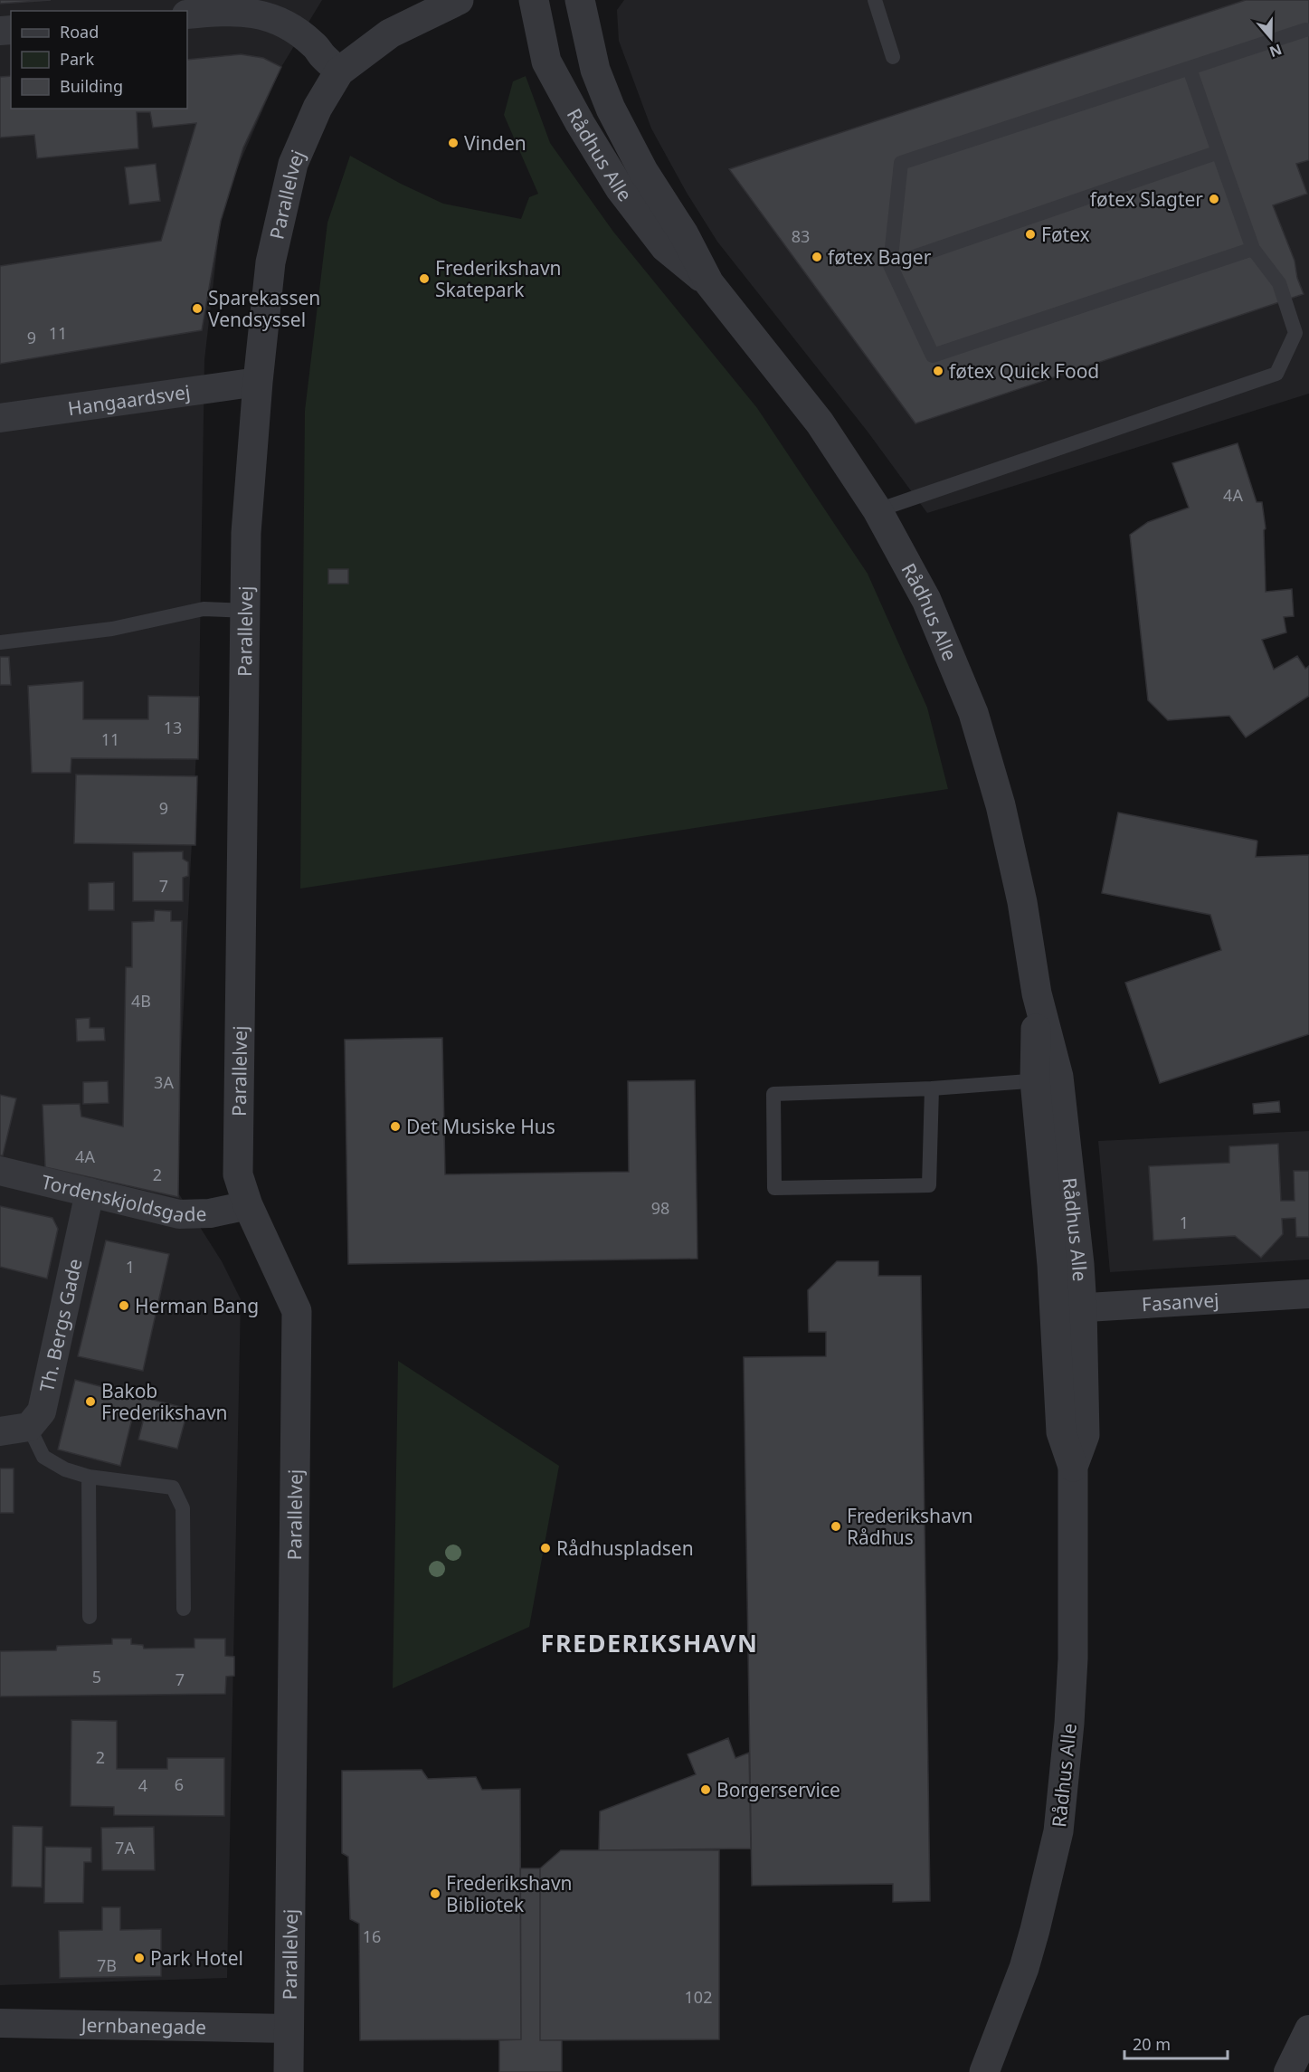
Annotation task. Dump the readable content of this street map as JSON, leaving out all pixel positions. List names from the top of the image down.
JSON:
{
  "streets": {
    "street": [
      "Rådhus Alle",
      "Parallelvej",
      "Hangaardsvej",
      "Tordenskjoldsgade",
      "Fasanvej",
      "Th. Bergs Gade",
      "Jernbanegade"
    ]
  },
  "crossings": [
    ["Rådhus Alle", "Fasanvej"],
    ["Parallelvej", "Hangaardsvej"],
    ["Parallelvej", "Tordenskjoldsgade"],
    ["Parallelvej", "Jernbanegade"],
    ["Tordenskjoldsgade", "Th. Bergs Gade"]
  ],
  "districts": ["FREDERIKSHAVN"],
  "places": [
    "Vinden",
    "føtex Slagter",
    "Føtex",
    "føtex Bager",
    "Frederikshavn Skatepark",
    "Sparekassen Vendsyssel",
    "føtex Quick Food",
    "Det Musiske Hus",
    "Herman Bang",
    "Bakob Frederikshavn",
    "Frederikshavn Rådhus",
    "Rådhuspladsen",
    "Borgerservice",
    "Frederikshavn Bibliotek",
    "Park Hotel"
  ],
  "house_numbers": [
    "83",
    "11",
    "9",
    "4A",
    "13",
    "11",
    "9",
    "7",
    "4B",
    "3A",
    "4A",
    "2",
    "98",
    "1",
    "1",
    "5",
    "7",
    "2",
    "6",
    "4",
    "7A",
    "16",
    "7B",
    "102"
  ],
  "legend": ["Road", "Park", "Building"],
  "scale_bar": "20 m",
  "north": "bottom"
}
